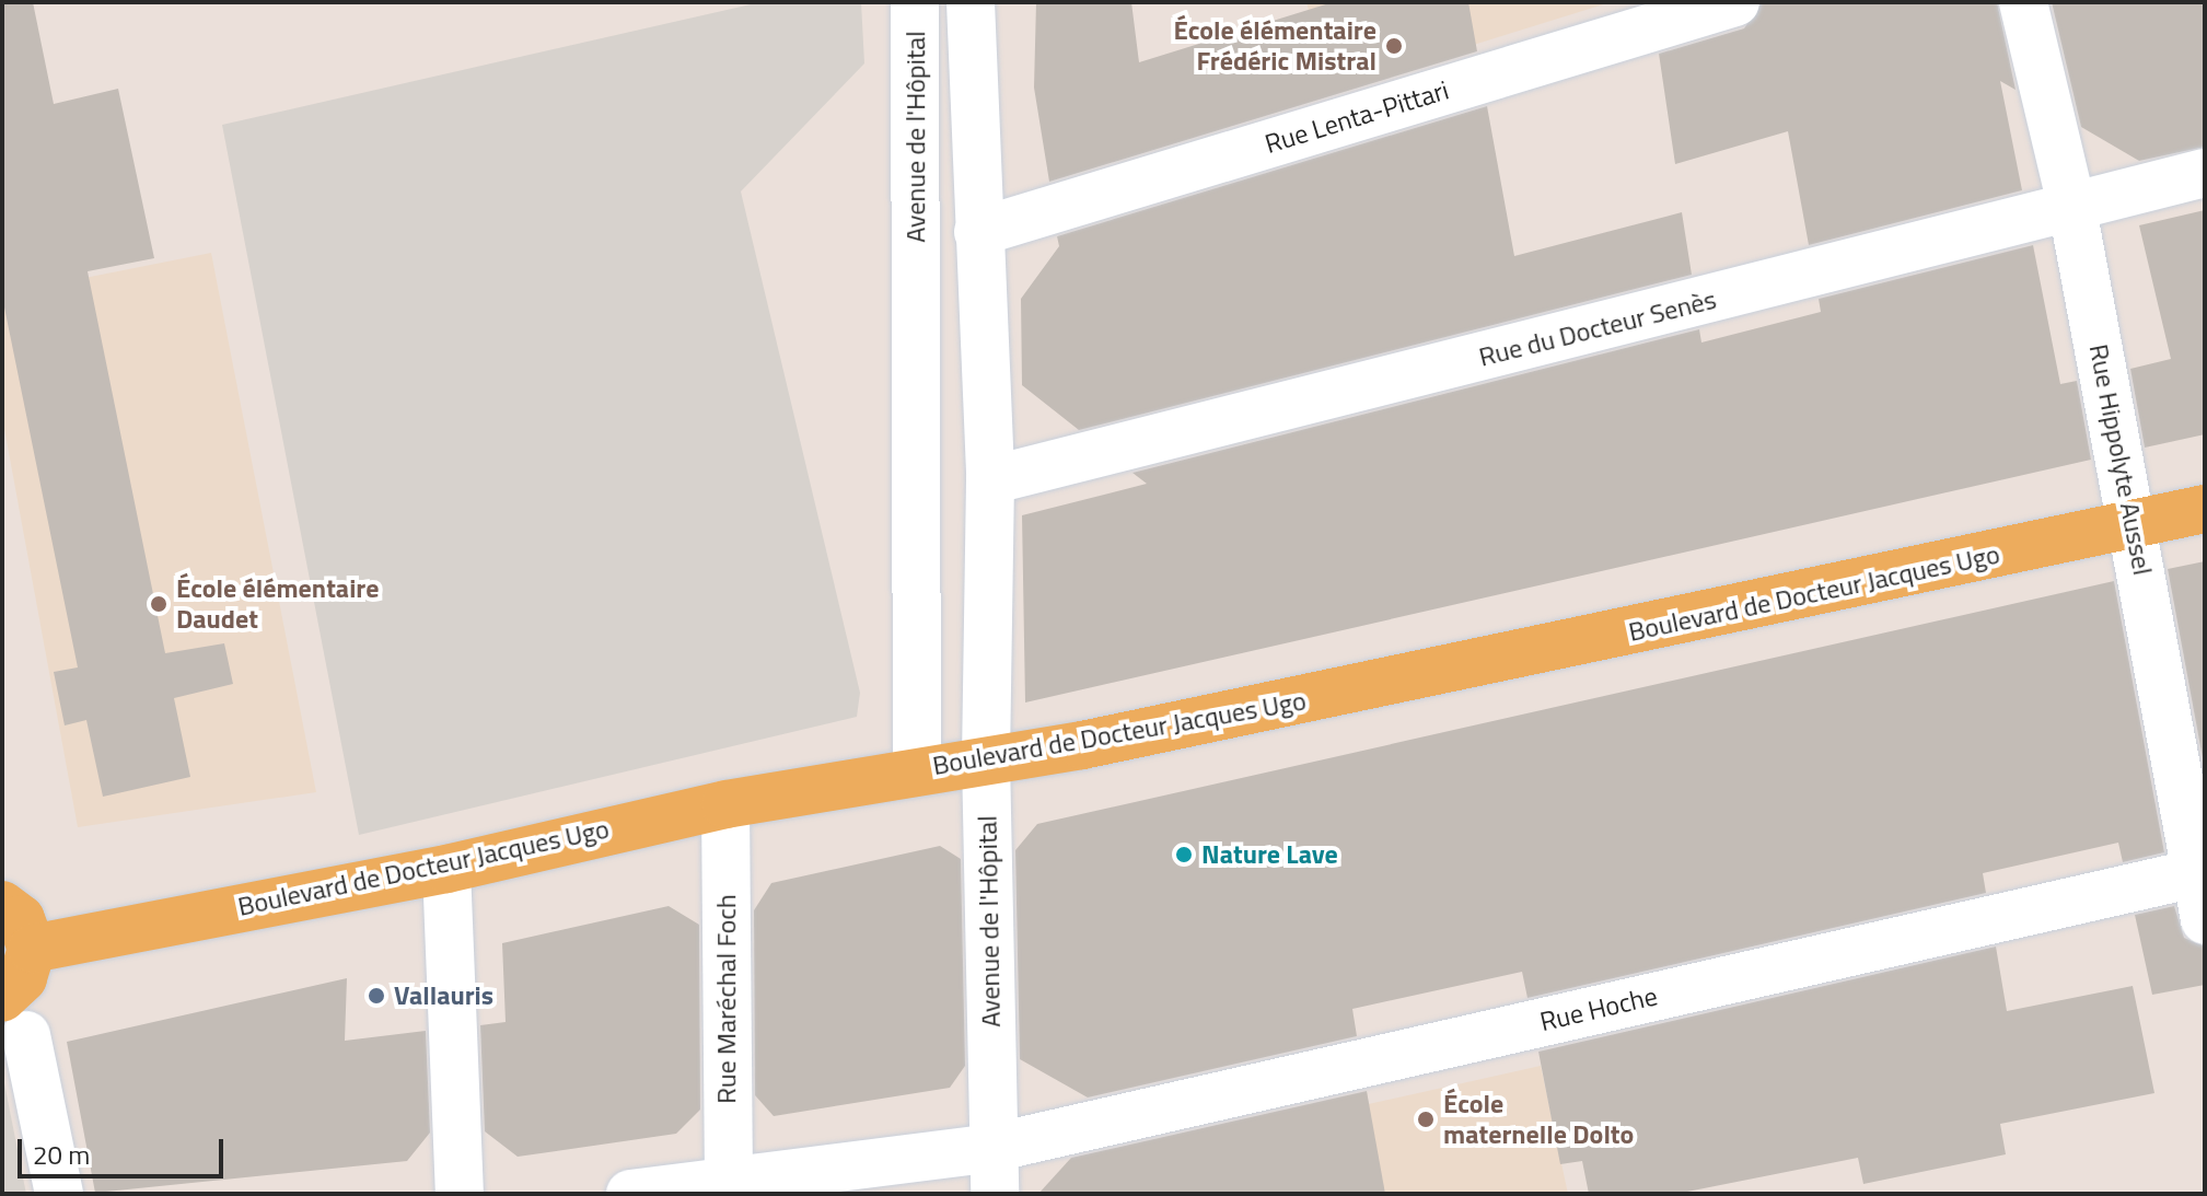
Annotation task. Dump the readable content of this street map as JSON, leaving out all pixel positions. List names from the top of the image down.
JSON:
{
  "streets": {
    "main road": ["Boulevard de Docteur Jacques Ugo"],
    "street": [
      "Rue Lenta-Pittari",
      "Avenue de l'Hôpital",
      "Rue du Docteur Senès",
      "Rue Hippolyte Aussel",
      "Rue Maréchal Foch",
      "Rue Hoche"
    ]
  },
  "crossings": [
    ["Rue Lenta-Pittari", "Avenue de l'Hôpital"],
    ["Avenue de l'Hôpital", "Rue du Docteur Senès"],
    ["Avenue de l'Hôpital", "Boulevard de Docteur Jacques Ugo"],
    ["Avenue de l'Hôpital", "Rue Hoche"],
    ["Rue du Docteur Senès", "Rue Hippolyte Aussel"],
    ["Rue Hippolyte Aussel", "Boulevard de Docteur Jacques Ugo"],
    ["Rue Hippolyte Aussel", "Rue Hoche"],
    ["Boulevard de Docteur Jacques Ugo", "Rue Maréchal Foch"],
    ["Rue Maréchal Foch", "Rue Hoche"]
  ],
  "places": [
    "École élémentaire Frédéric Mistral",
    "École élémentaire Daudet",
    "Nature Lave",
    "Vallauris",
    "École maternelle Dolto"
  ],
  "scale_bar": "20 m"
}
